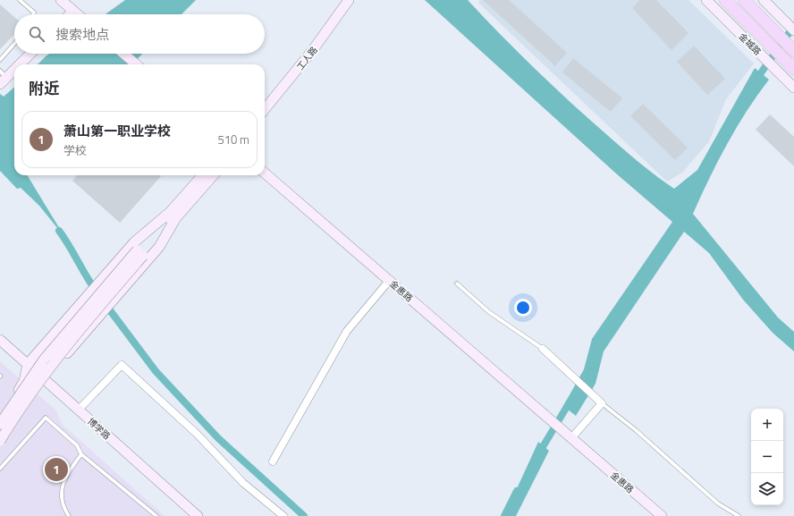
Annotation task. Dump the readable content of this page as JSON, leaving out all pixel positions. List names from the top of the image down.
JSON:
{
  "streets": {
    "main road": [
      "金城路",
      "工人路",
      "金惠路",
      "博学路"
    ]
  },
  "page": {
    "search": "搜索地点",
    "heading": "附近",
    "list": [
      {
        "mark": "1",
        "name": "萧山第一职业学校",
        "note": "学校",
        "value": "510 m"
      }
    ],
    "map_buttons": ["+", "−"],
    "pins": "1"
  }
}
